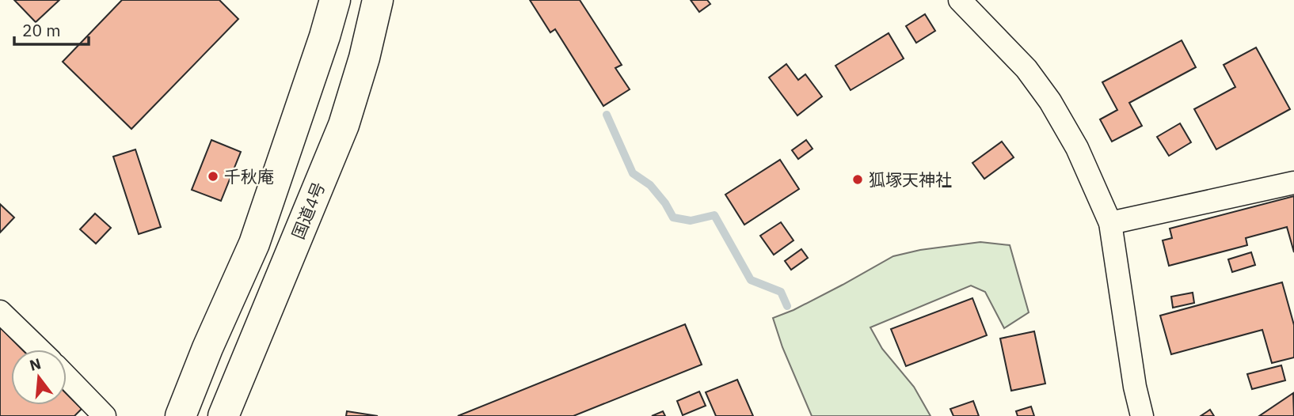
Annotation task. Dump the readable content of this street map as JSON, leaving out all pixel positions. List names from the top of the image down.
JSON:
{
  "streets": {
    "highway": ["国道4号"]
  },
  "places": ["千秋庵", "狐塚天神社"],
  "scale_bar": "20 m",
  "north": "top"
}
